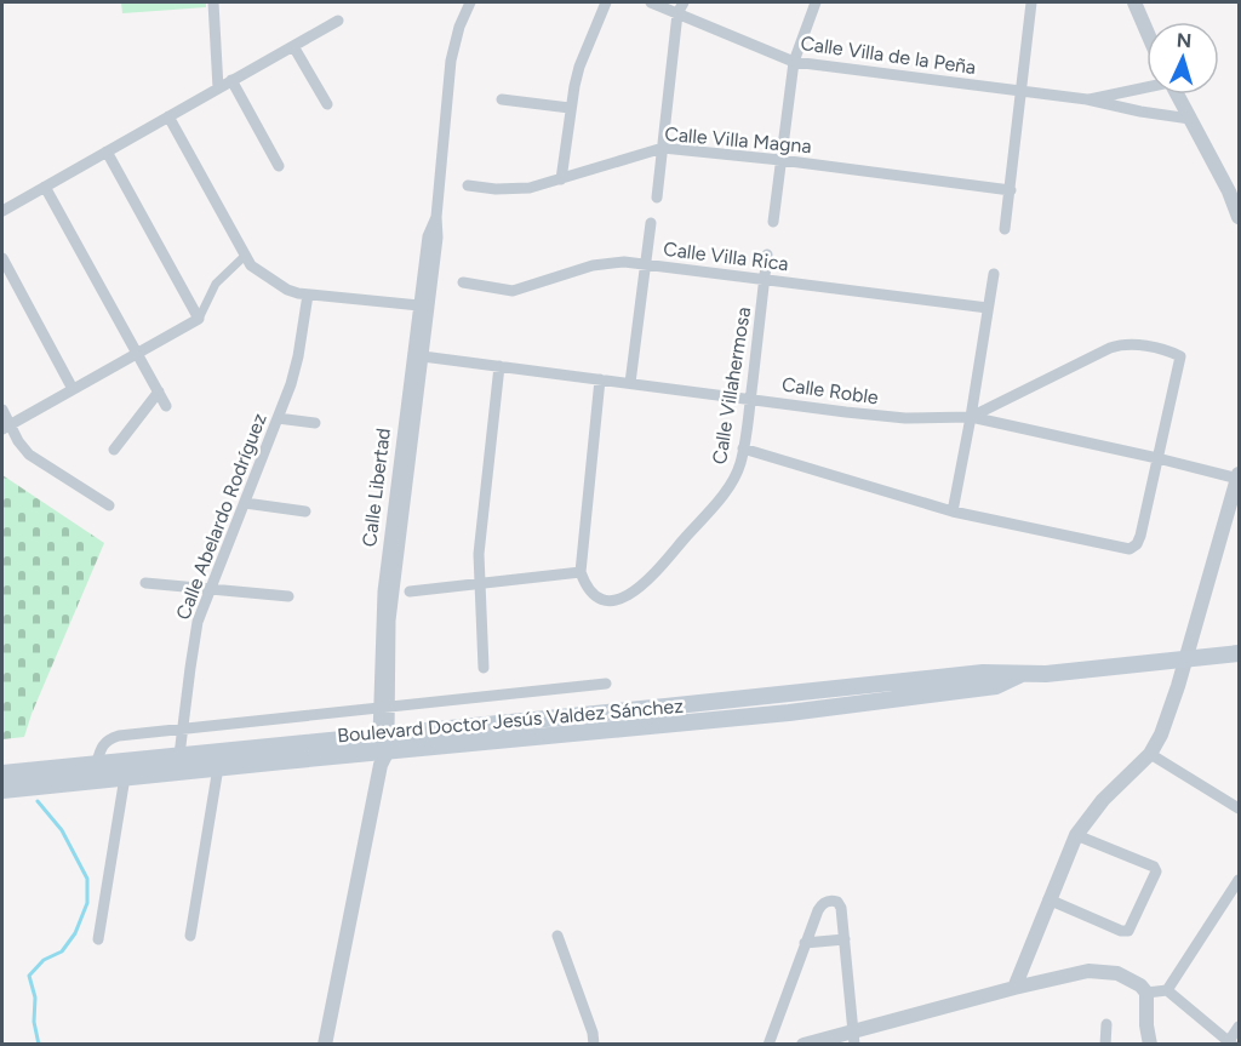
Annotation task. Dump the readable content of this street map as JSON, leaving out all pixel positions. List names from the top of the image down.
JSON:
{
  "streets": {
    "main road": ["Boulevard Doctor Jesús Valdez Sánchez"],
    "street": [
      "Calle Villa de la Peña",
      "Calle Villa Magna",
      "Calle Villa Rica",
      "Calle Villahermosa",
      "Calle Roble",
      "Calle Libertad",
      "Calle Abelardo Rodríguez"
    ]
  },
  "crossings": [
    ["Calle Villa Rica", "Calle Villahermosa"],
    ["Calle Villahermosa", "Calle Roble"],
    ["Calle Roble", "Calle Libertad"],
    ["Calle Libertad", "Boulevard Doctor Jesús Valdez Sánchez"],
    ["Calle Abelardo Rodríguez", "Boulevard Doctor Jesús Valdez Sánchez"]
  ],
  "north": "top"
}
